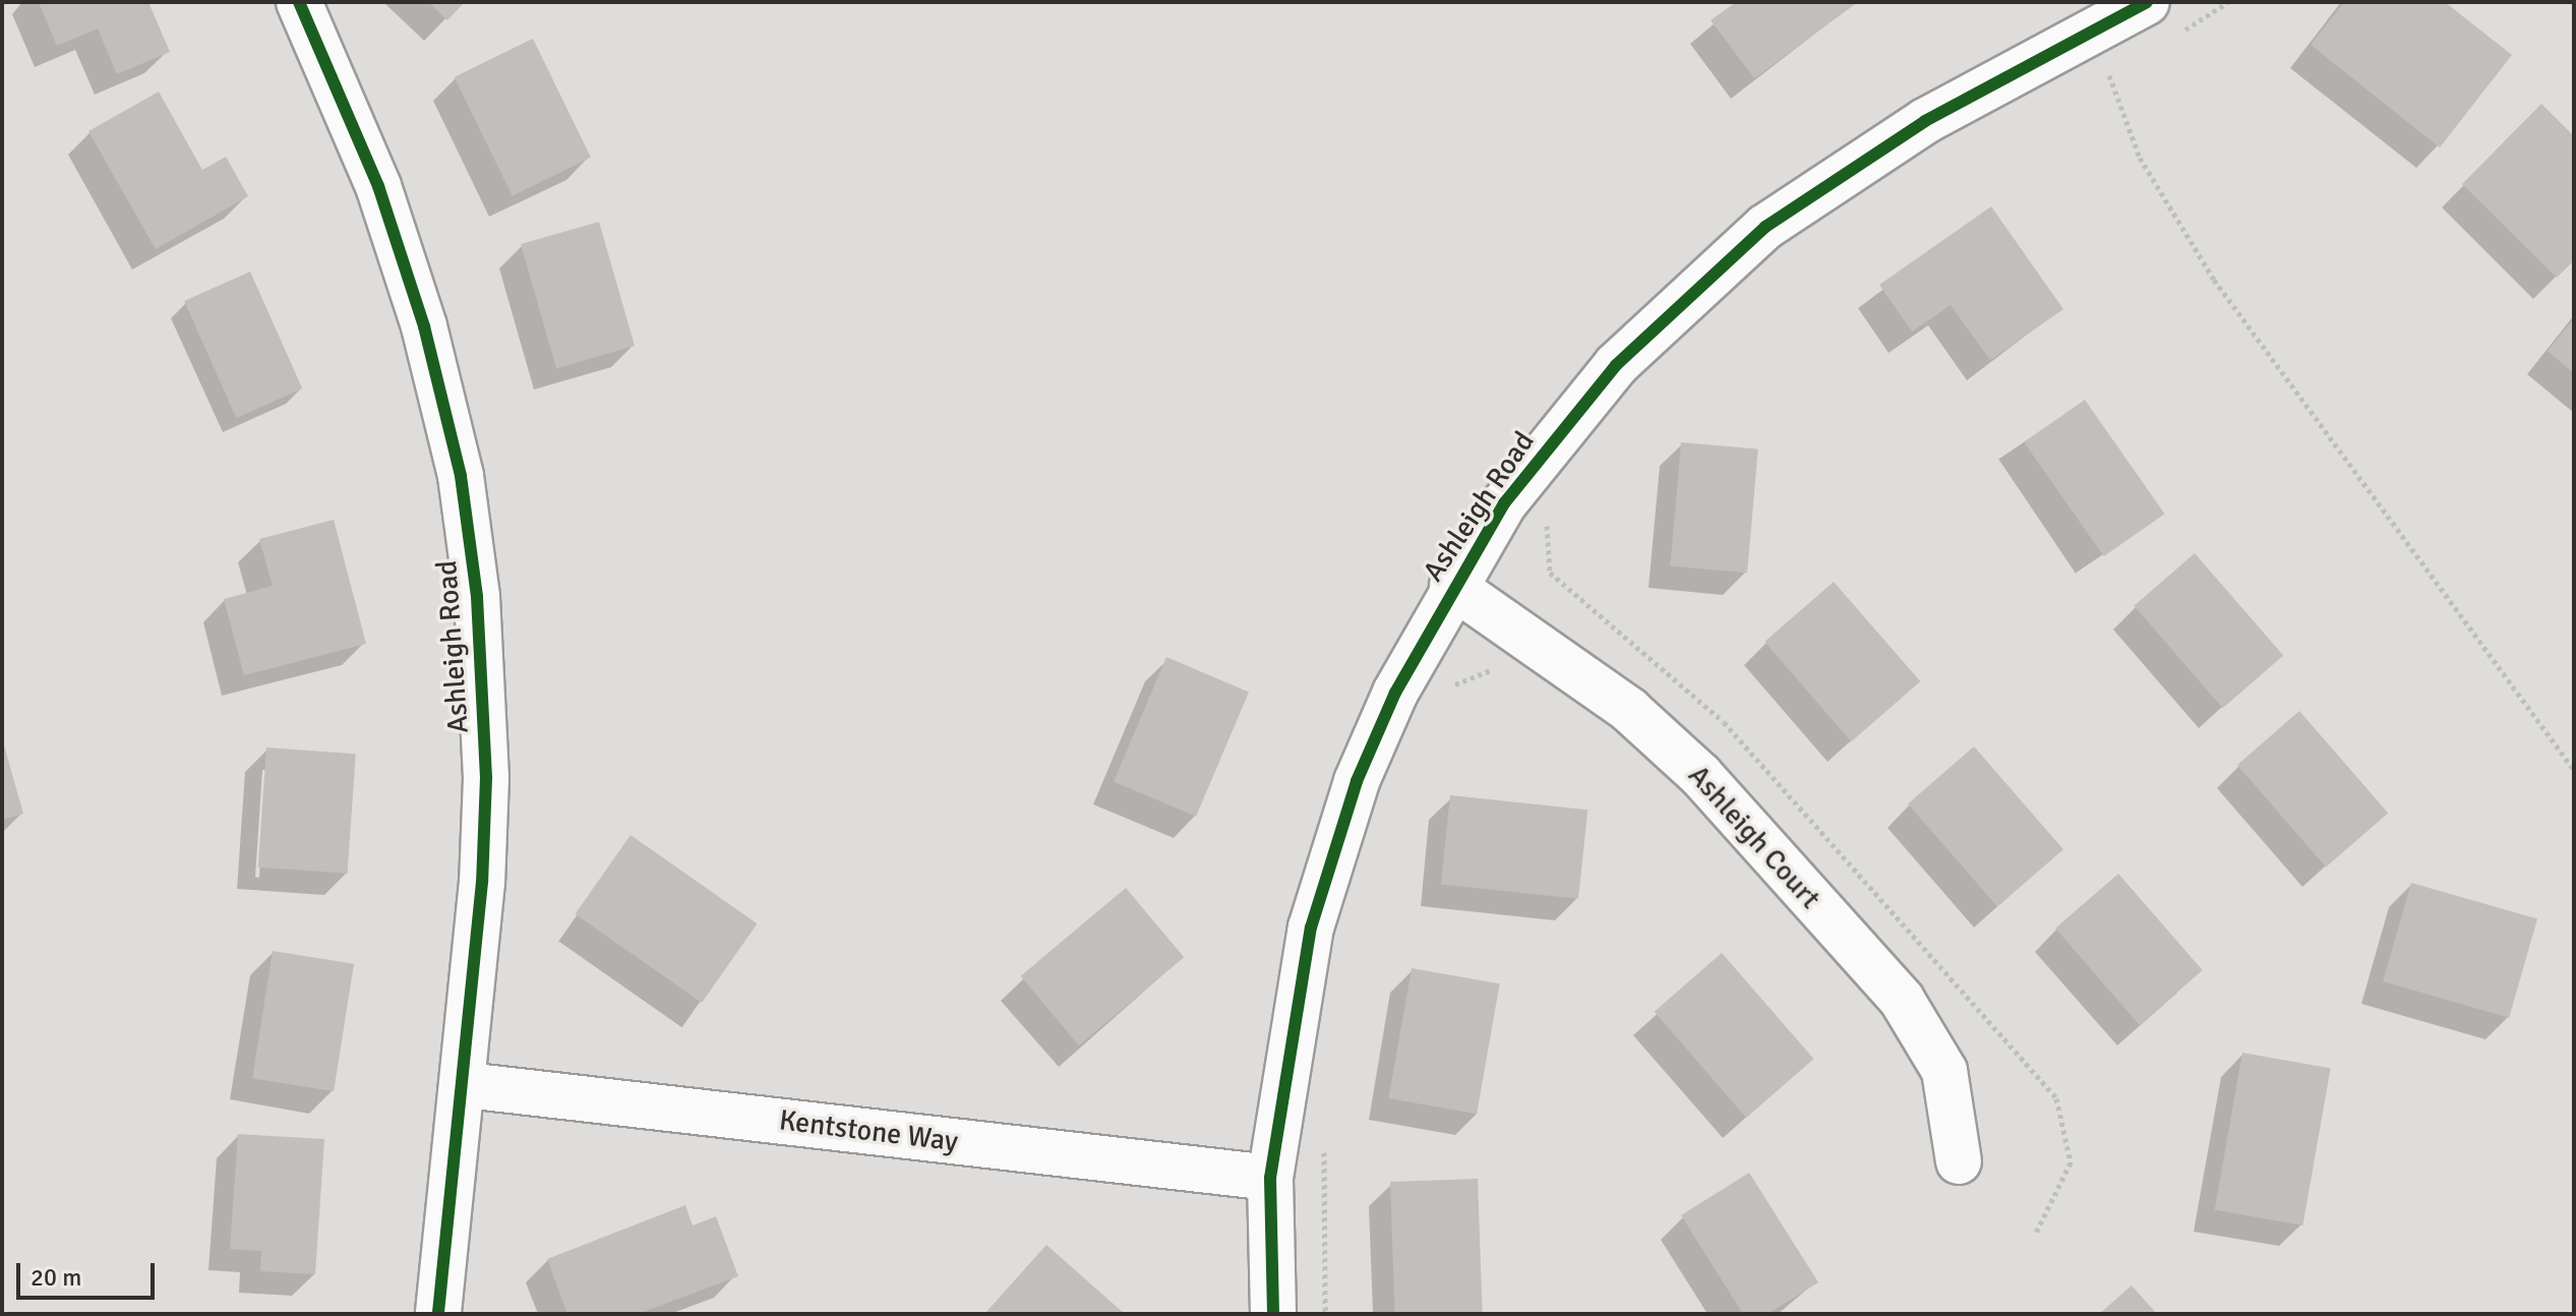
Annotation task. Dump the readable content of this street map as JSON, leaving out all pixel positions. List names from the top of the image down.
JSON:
{
  "streets": {
    "street": ["Ashleigh Road", "Ashleigh Court", "Kentstone Way"]
  },
  "crossings": [
    ["Ashleigh Road", "Ashleigh Court"],
    ["Ashleigh Road", "Kentstone Way"]
  ],
  "scale_bar": "20 m"
}
